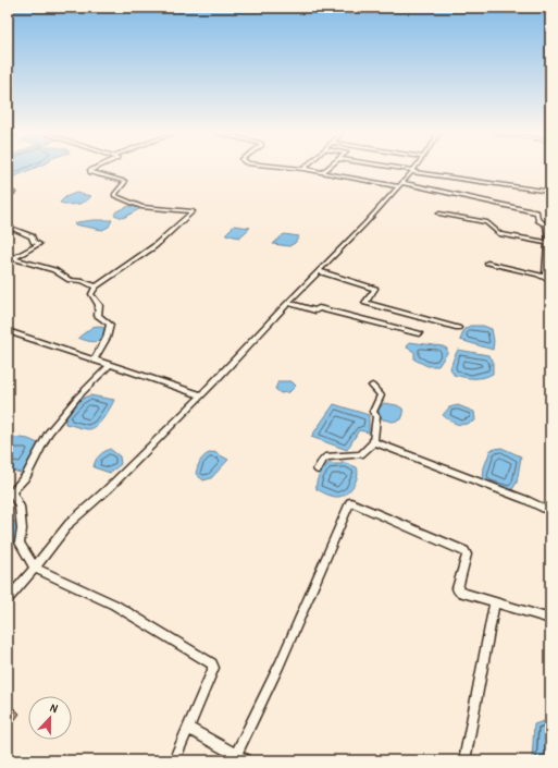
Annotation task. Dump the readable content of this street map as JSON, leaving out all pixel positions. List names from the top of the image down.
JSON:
{
  "north": "top"
}
